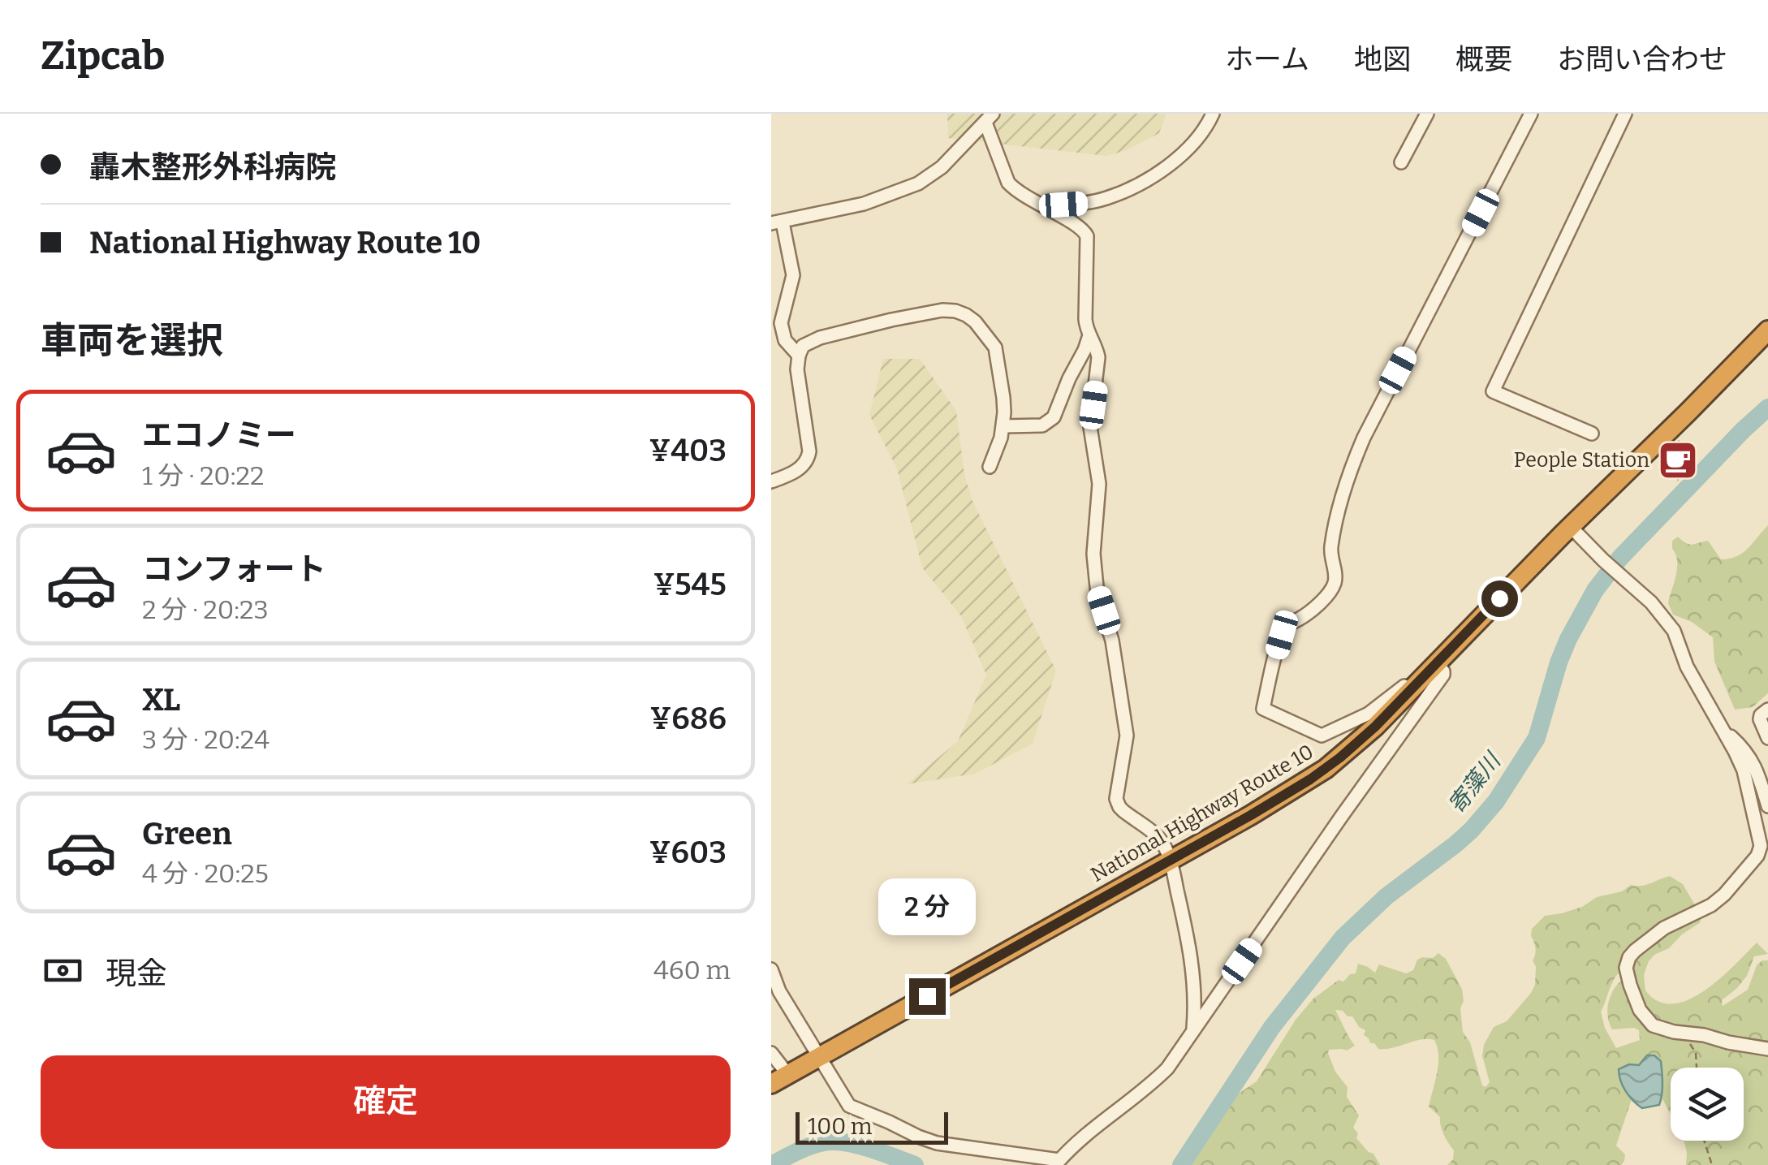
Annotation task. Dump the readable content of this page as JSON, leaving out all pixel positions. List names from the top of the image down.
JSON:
{
  "streets": {
    "highway": ["National Highway Route 10"]
  },
  "water": ["寄藻川"],
  "places": {
    "cafe": ["People Station"]
  },
  "scale_bar": "100 m",
  "page": {
    "header": "Zipcab",
    "nav": [
      "ホーム",
      "地図",
      "概要",
      "お問い合わせ"
    ],
    "banner": ["轟木整形外科病院", "National Highway Route 10"],
    "heading": "車両を選択",
    "list": [
      {
        "name": "エコノミー",
        "note": "1 分 · 20:22",
        "value": "¥403"
      },
      {
        "name": "コンフォート",
        "note": "2 分 · 20:23",
        "value": "¥545"
      },
      {
        "name": "XL",
        "note": "3 分 · 20:24",
        "value": "¥686"
      },
      {
        "name": "Green",
        "note": "4 分 · 20:25",
        "value": "¥603"
      }
    ],
    "bubble": "2 分",
    "pay": ["現金", "460 m"],
    "buttons": "確定",
    "scale": "100 m"
  }
}
